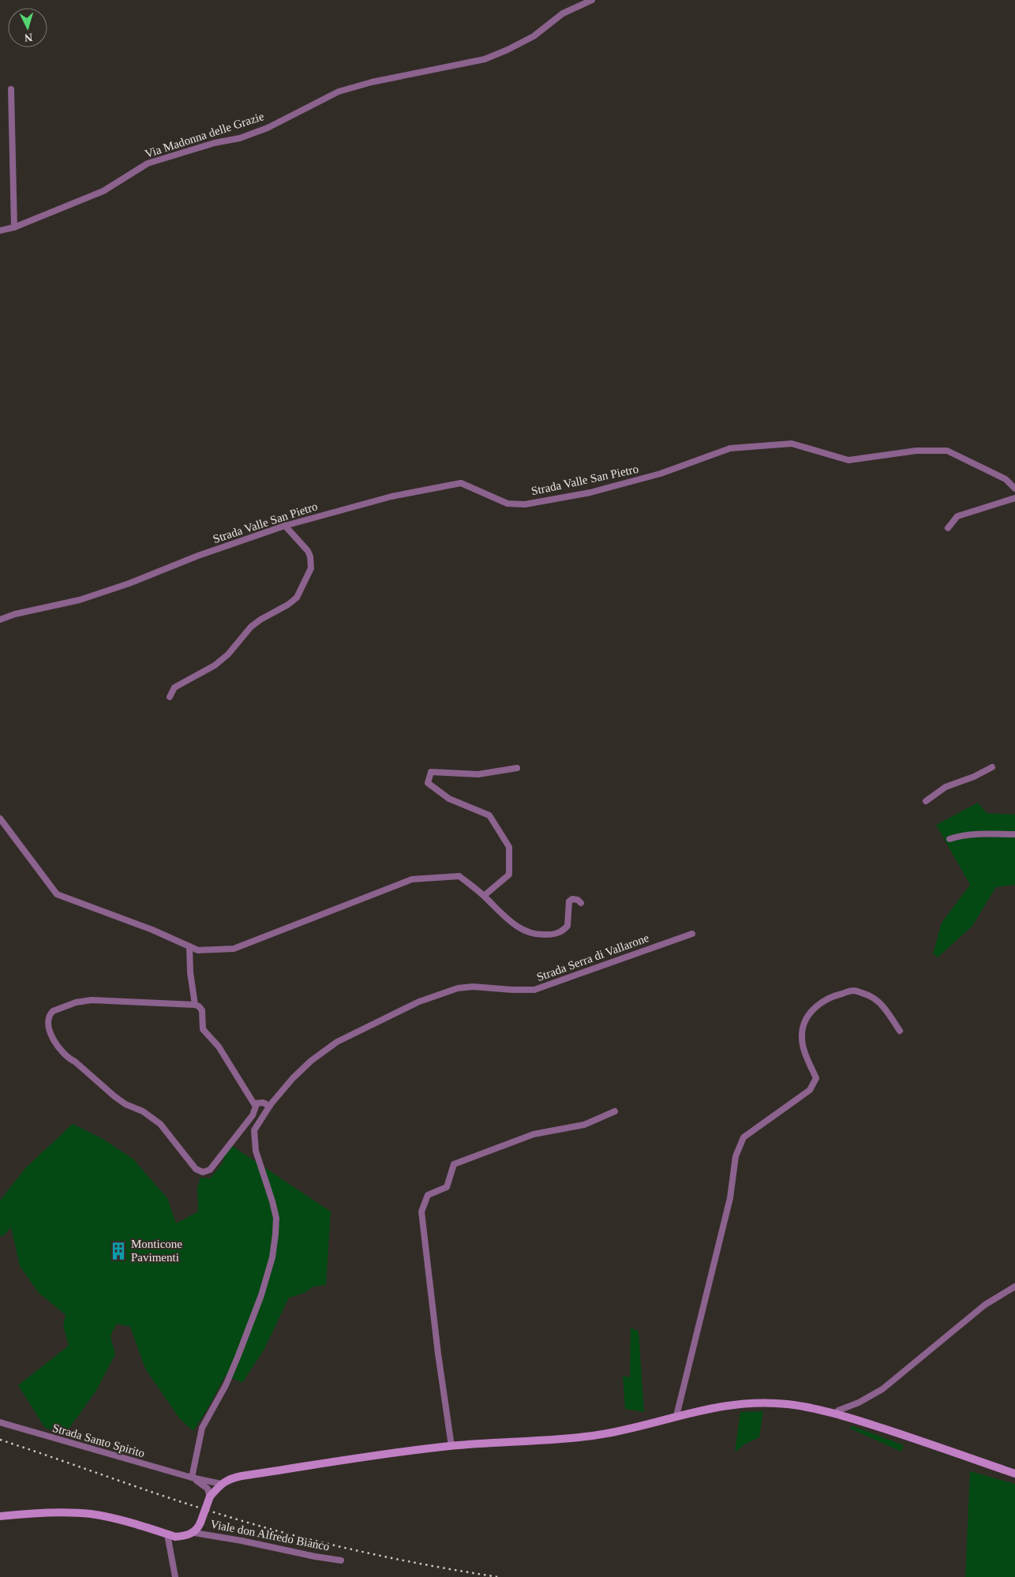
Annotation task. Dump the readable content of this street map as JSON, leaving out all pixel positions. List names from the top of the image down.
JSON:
{
  "streets": {
    "street": [
      "Via Madonna delle Grazie",
      "Strada Valle San Pietro",
      "Strada Serra di Vallarone",
      "Strada Santo Spirito",
      "Viale don Alfredo Bianco"
    ]
  },
  "crossings": [
    ["Strada Serra di Vallarone", "Strada Santo Spirito"],
    ["Strada Santo Spirito", "Viale don Alfredo Bianco"]
  ],
  "places": {
    "building": ["Monticone Pavimenti"]
  },
  "north": "bottom"
}
